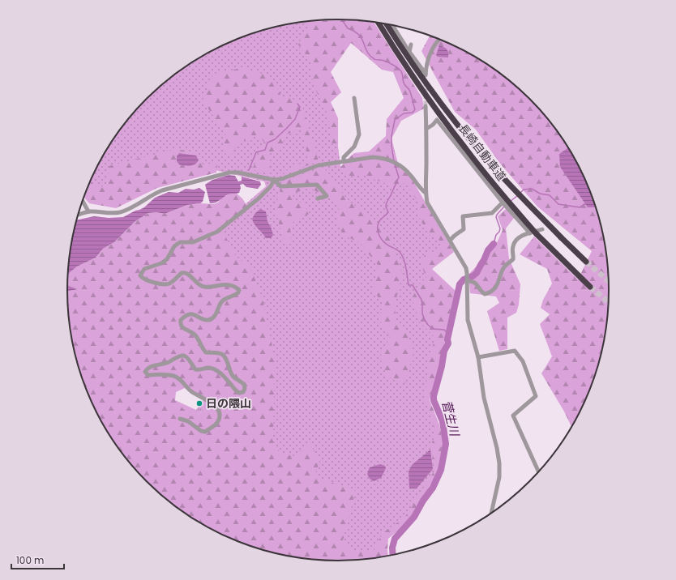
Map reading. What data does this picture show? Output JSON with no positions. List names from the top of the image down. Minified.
{"streets":{"highway":["長崎自動車道"]},"water":["菅生川"],"places":["日の隈山"],"scale_bar":"100 m"}
